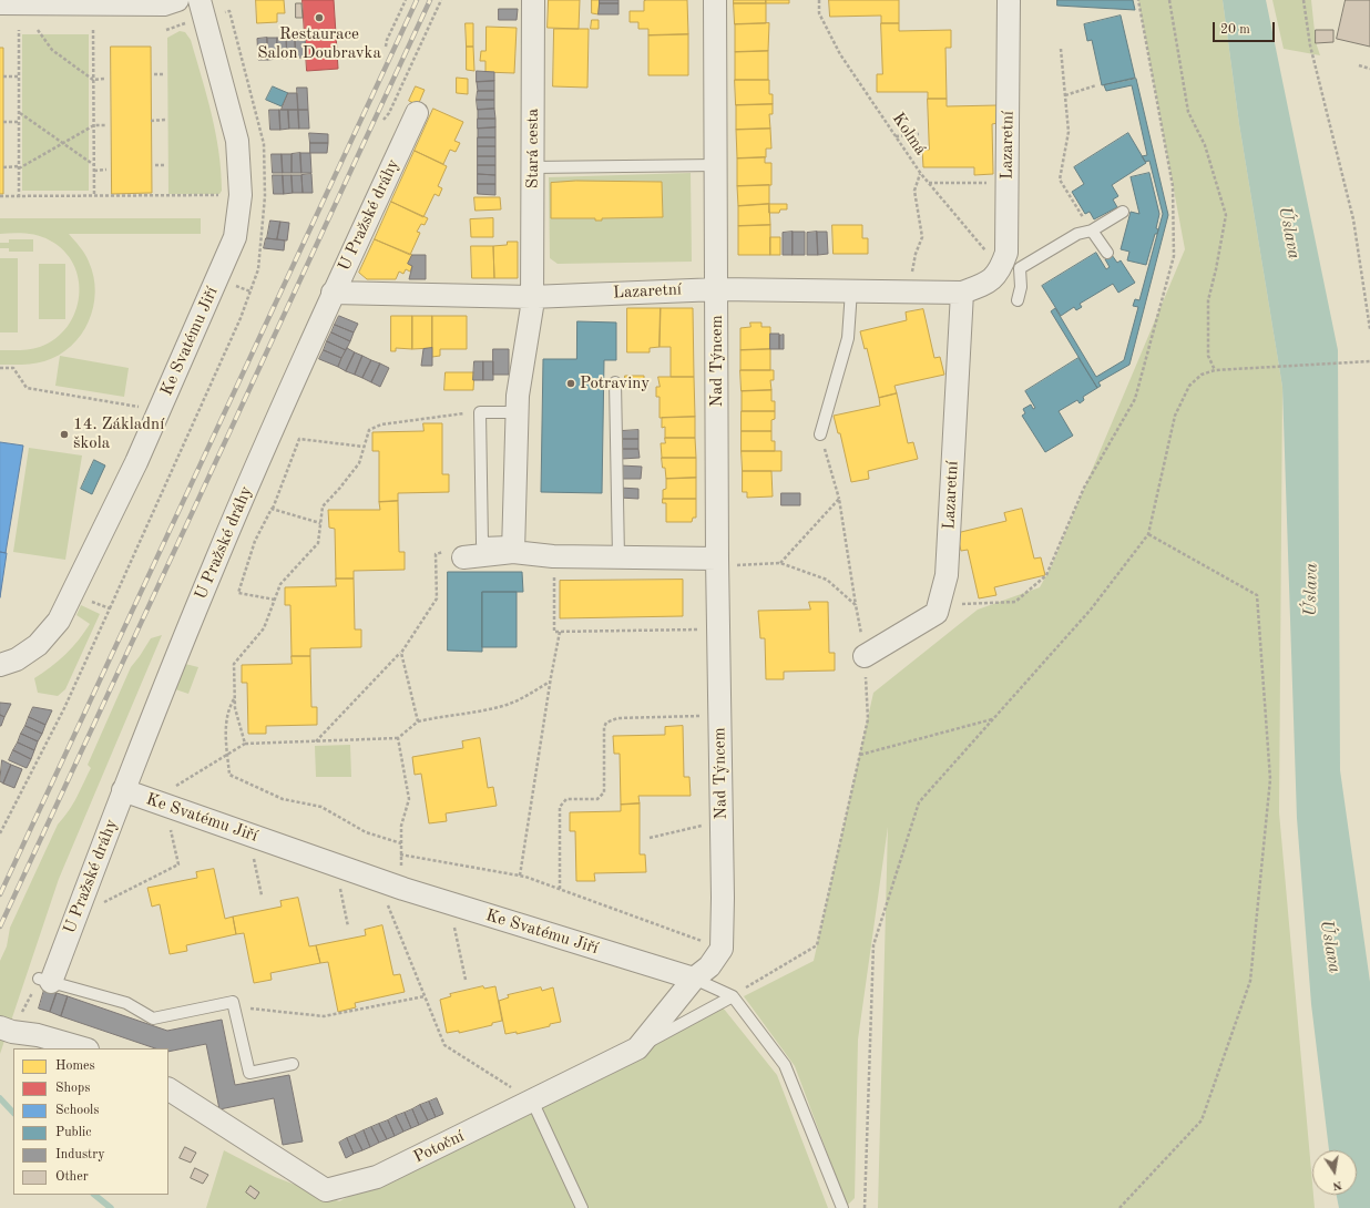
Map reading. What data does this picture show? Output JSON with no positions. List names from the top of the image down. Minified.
{"streets":{"street":["Lazaretní","Stará cesta","U Pražské dráhy","Ke Svatému Jiří","Nad Týncem","Potoční"],"path":["Kolmá"]},"crossings":[["Kolmá","Lazaretní"],["Lazaretní","Stará cesta"],["Lazaretní","U Pražské dráhy"],["Lazaretní","Nad Týncem"],["U Pražské dráhy","Ke Svatému Jiří"],["Ke Svatému Jiří","Potoční"]],"water":["Úslava"],"places":["Restaurace Salon Doubravka","Potraviny","14. Základní škola"],"legend":["Homes","Shops","Schools","Public","Industry","Other"],"scale_bar":"20 m","north":"bottom"}
